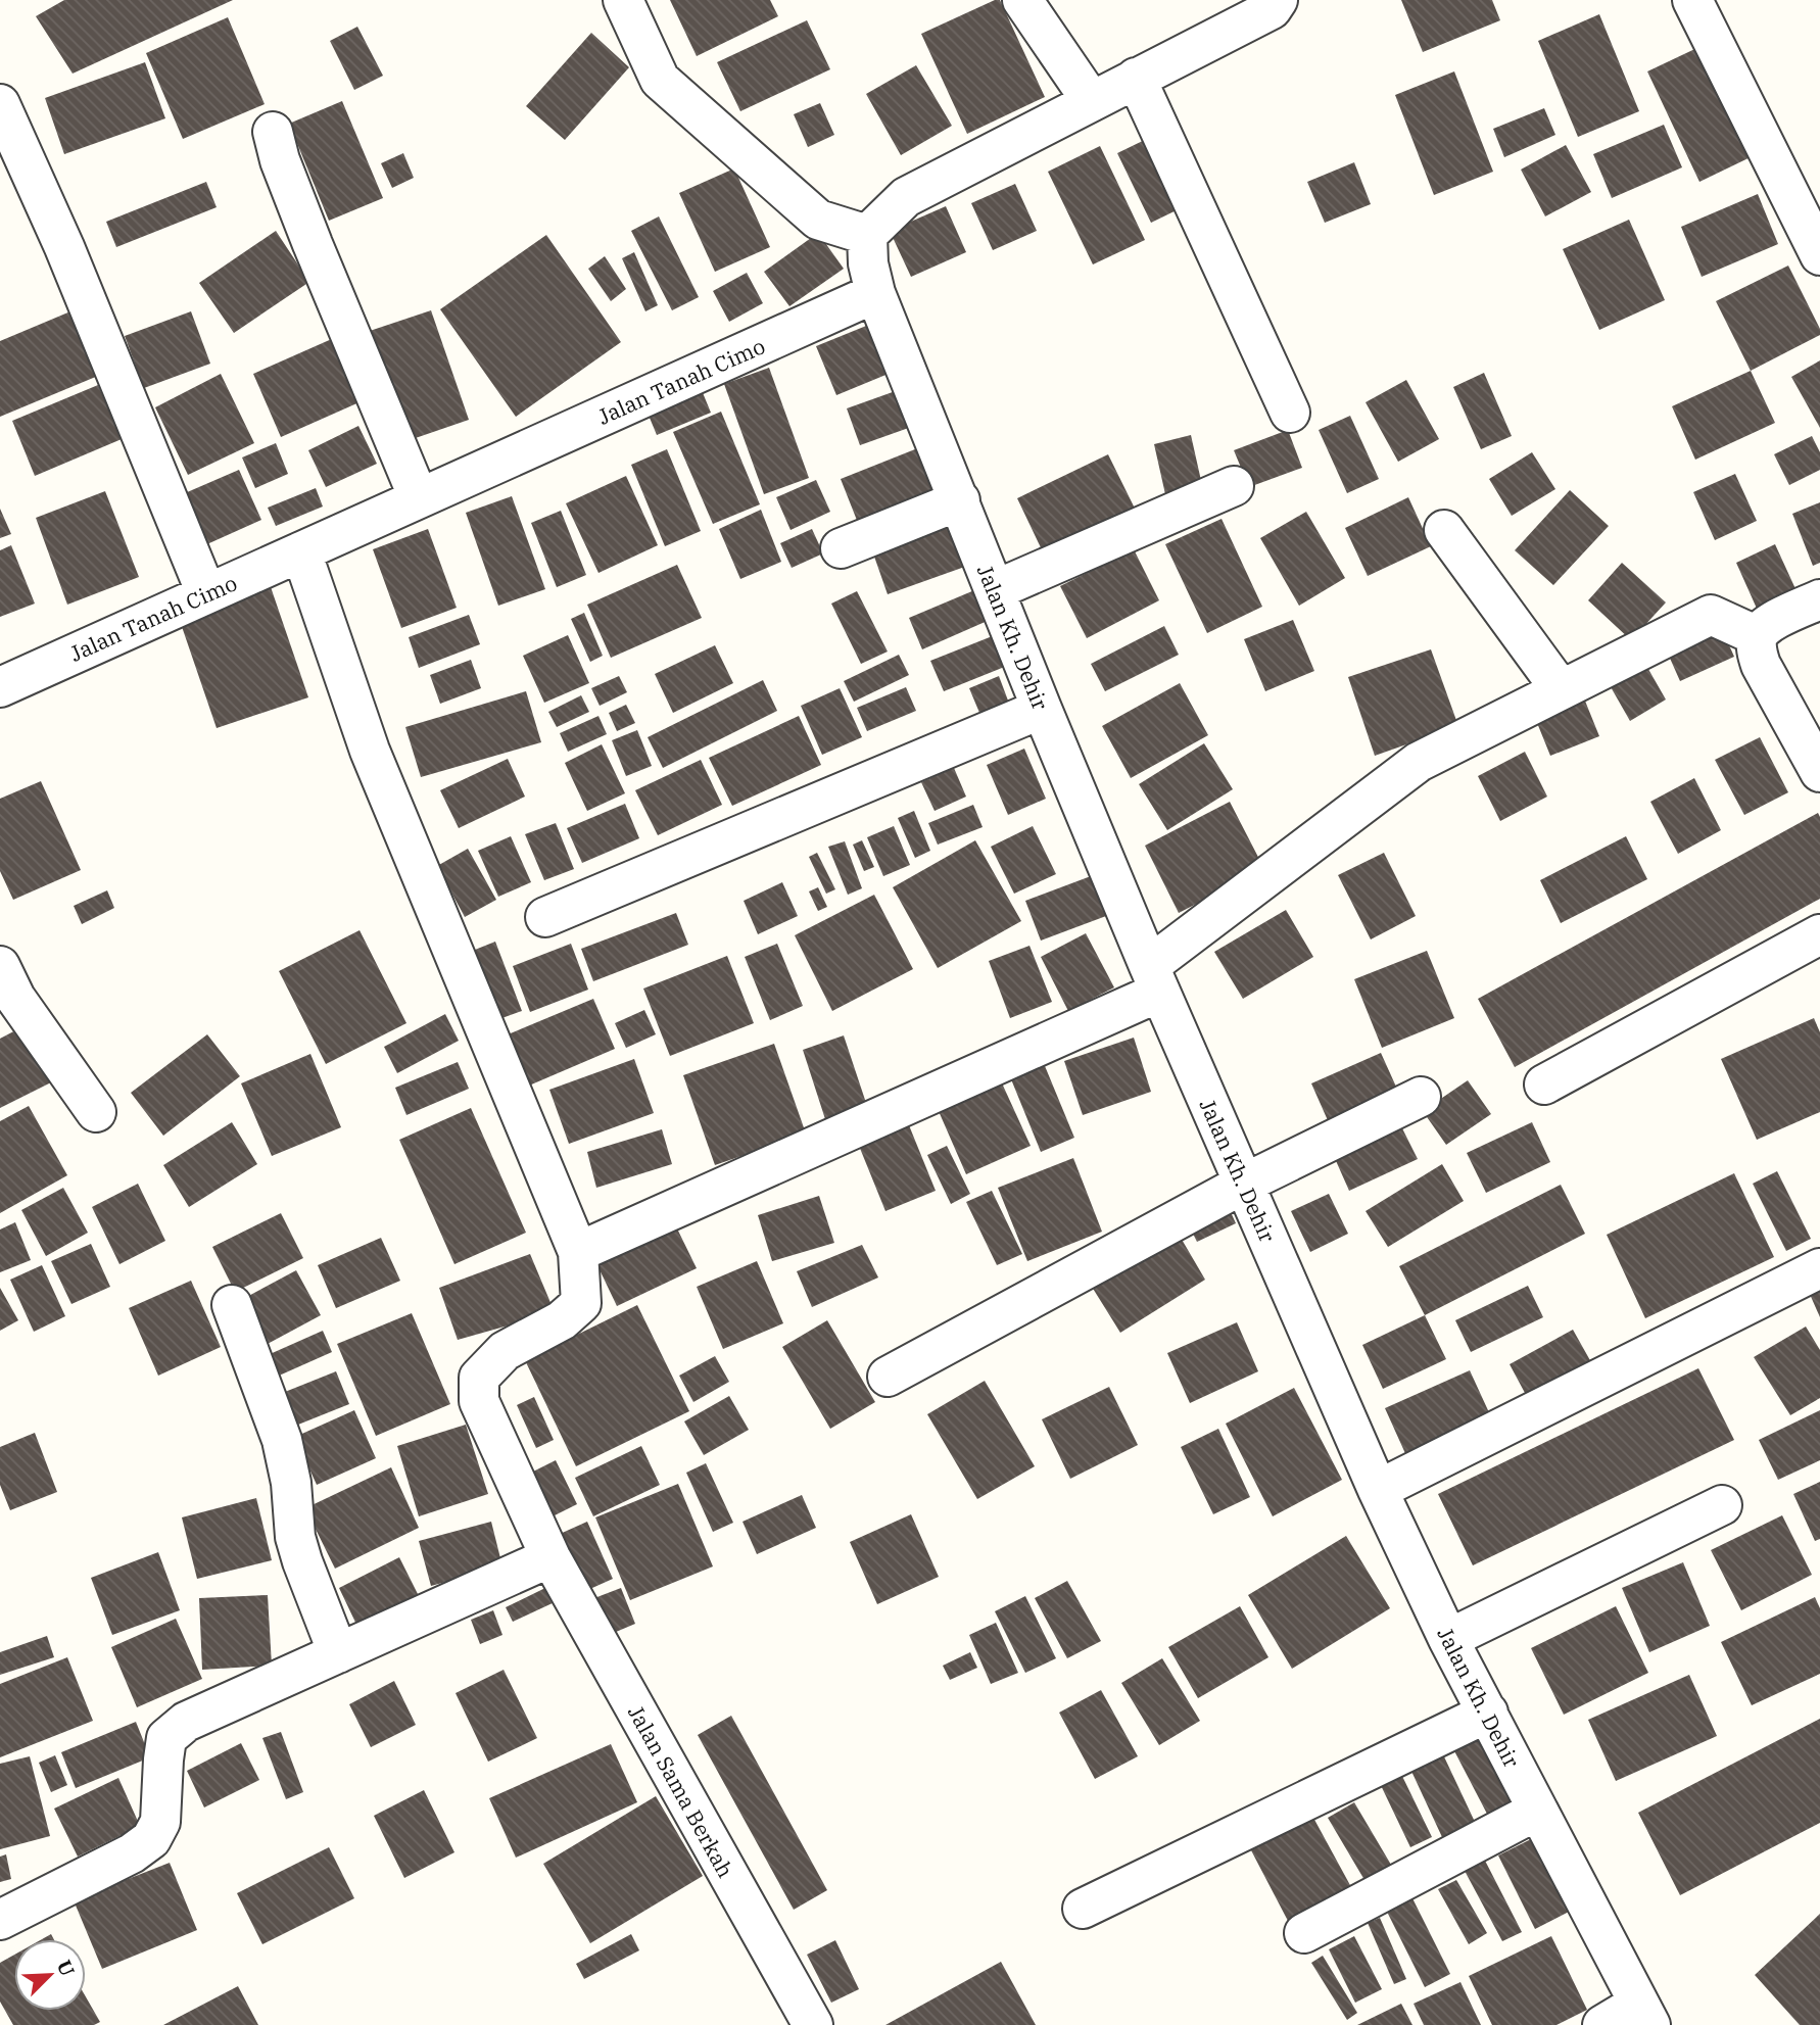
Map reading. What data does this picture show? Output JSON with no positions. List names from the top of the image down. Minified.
{"streets":{"street":["Jalan Tanah Cimo","Jalan Kh. Dehir","Jalan Sama Berkah"]},"crossings":[["Jalan Tanah Cimo","Jalan Kh. Dehir"]],"north":"top right"}
